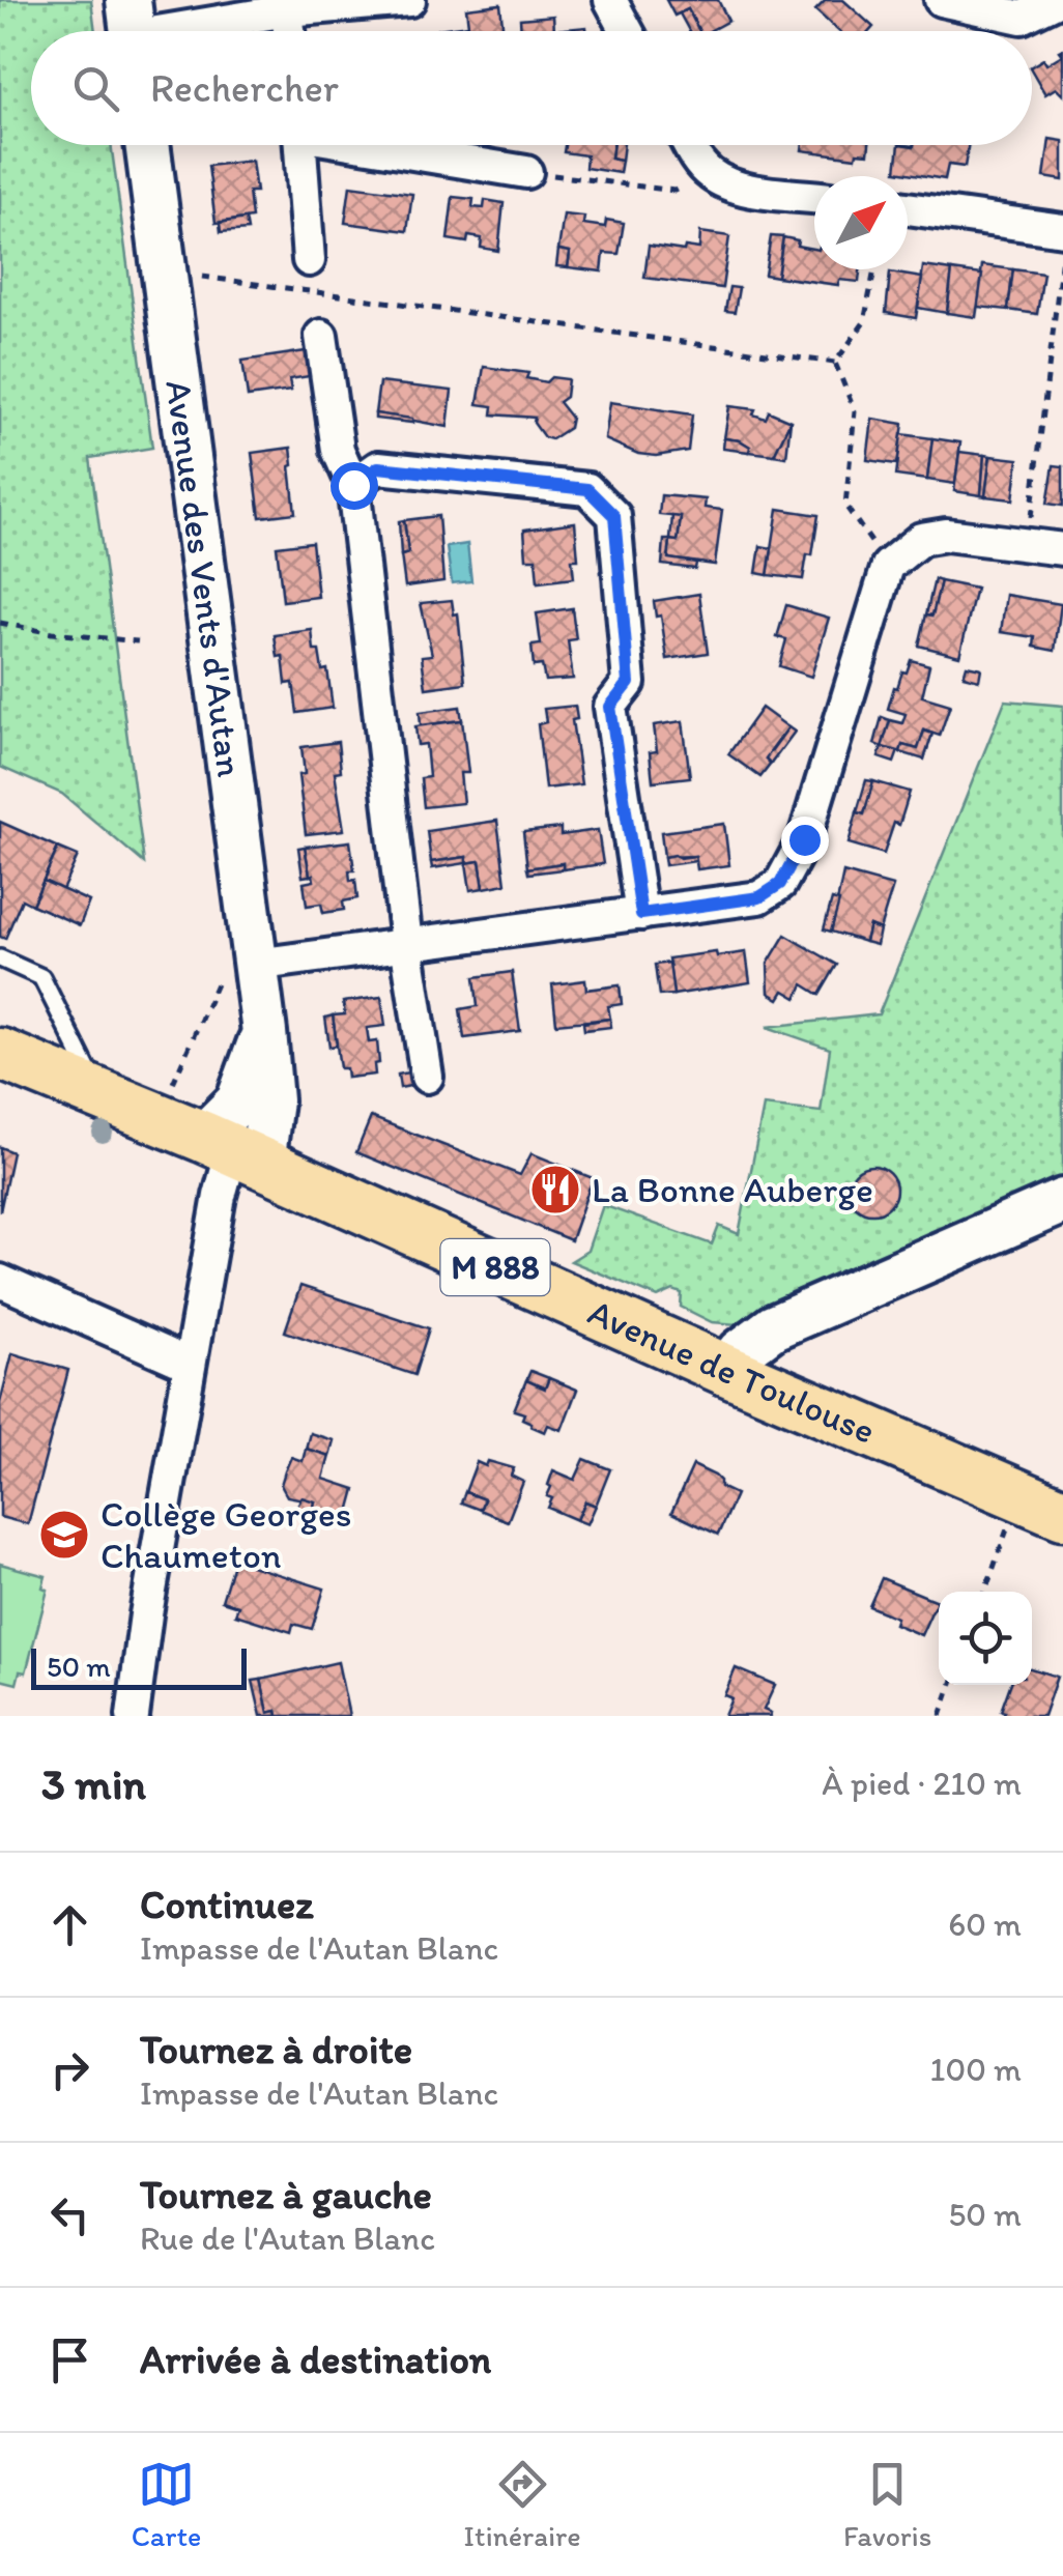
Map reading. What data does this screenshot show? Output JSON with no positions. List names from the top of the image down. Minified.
{"streets":{"main road":["M 888","Avenue de Toulouse"],"street":["Avenue des Vents d'Autan"]},"crossings":[["Avenue des Vents d'Autan","Avenue de Toulouse"]],"places":{"restaurant":["La Bonne Auberge"],"school or university":["Collège Georges Chaumeton"]},"scale_bar":"50 m","north":"top right","page":{"search":"Rechercher","scale":"50 m","heading":["3 min","À pied · 210 m"],"list":[["Continuez","Impasse de l'Autan Blanc","60 m"],["Tournez à droite","Impasse de l'Autan Blanc","100 m"],["Tournez à gauche","Rue de l'Autan Blanc","50 m"],"Arrivée à destination"],"nav":["Carte","Itinéraire","Favoris"]}}
